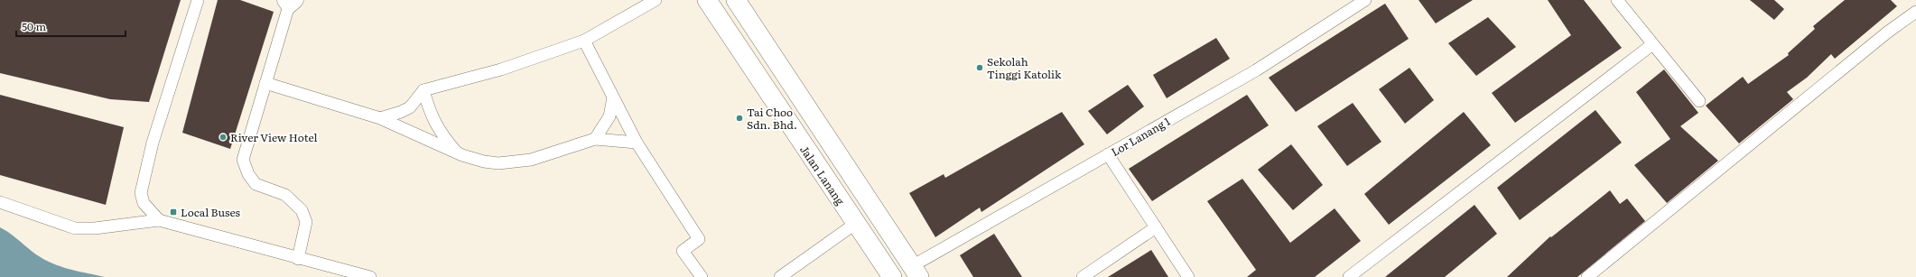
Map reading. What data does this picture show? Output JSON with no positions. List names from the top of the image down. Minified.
{"streets":{"main road":["Jalan Lanang"],"street":["Lor Lanang 1"]},"places":{"other":["Sekolah Tinggi Katolik","Tai Choo Sdn. Bhd.","River View Hotel"],"transit":["Local Buses"]},"scale_bar":"50 m"}
